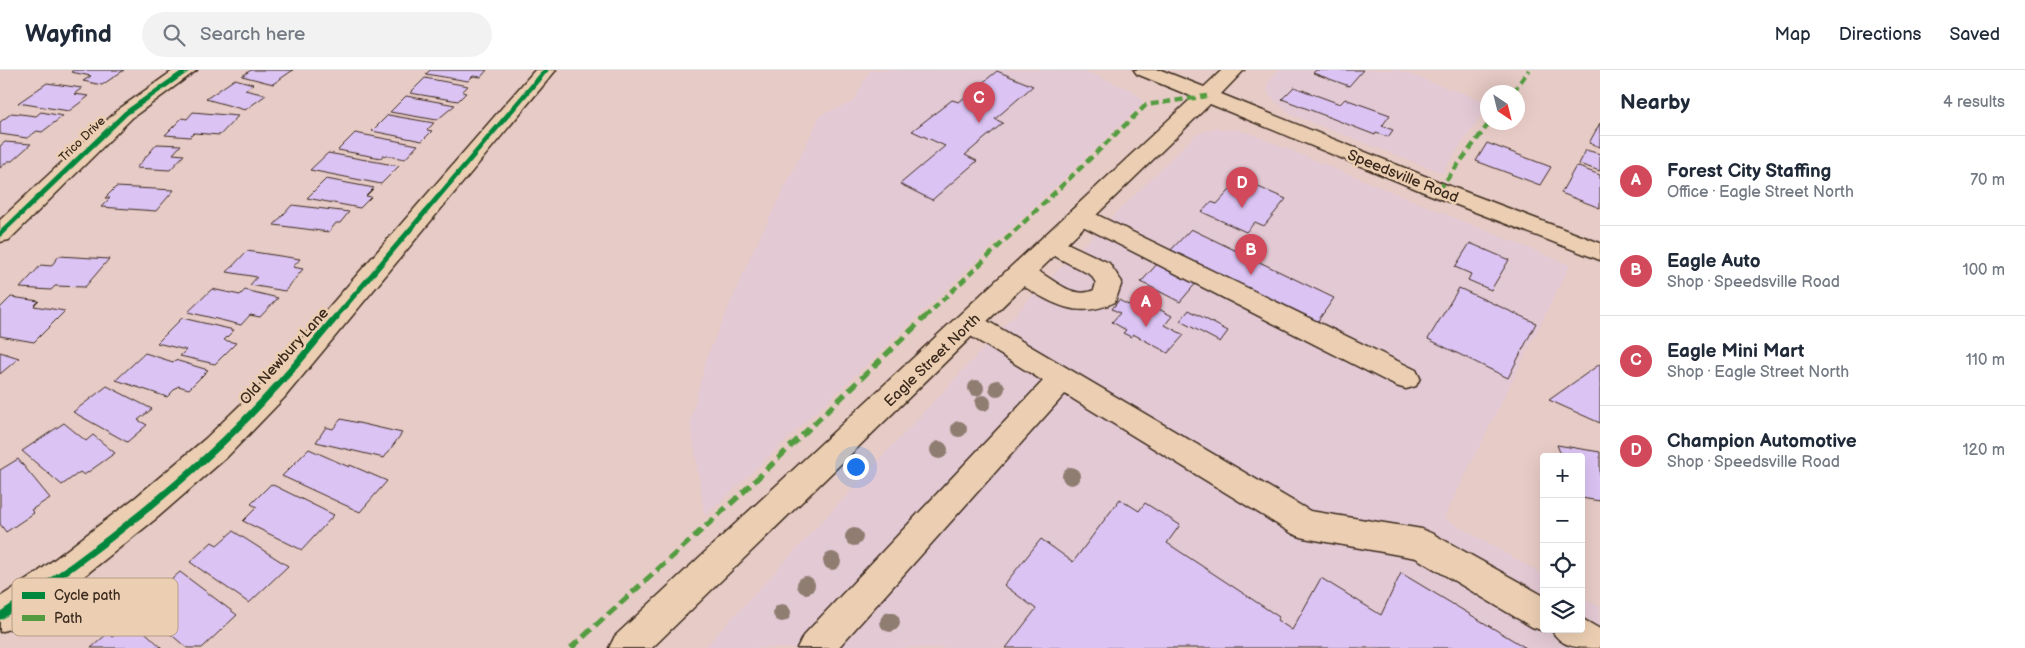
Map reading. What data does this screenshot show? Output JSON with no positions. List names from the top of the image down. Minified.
{"streets":{"main road":["Trico Drive","Speedsville Road","Old Newbury Lane","Eagle Street North"]},"crossings":[["Speedsville Road","Eagle Street North"]],"legend":["Cycle path","Path"],"north":"bottom right","page":{"header":"Wayfind","search":"Search here","nav":["Map","Directions","Saved"],"heading":["Nearby","4 results"],"pins":["C","D","B","A"],"list":[{"mark":"A","name":"Forest City Staffing","note":"Office · Eagle Street North","value":"70 m"},{"mark":"B","name":"Eagle Auto","note":"Shop · Speedsville Road","value":"100 m"},{"mark":"C","name":"Eagle Mini Mart","note":"Shop · Eagle Street North","value":"110 m"},{"mark":"D","name":"Champion Automotive","note":"Shop · Speedsville Road","value":"120 m"}],"map_buttons":["+","−"]}}
